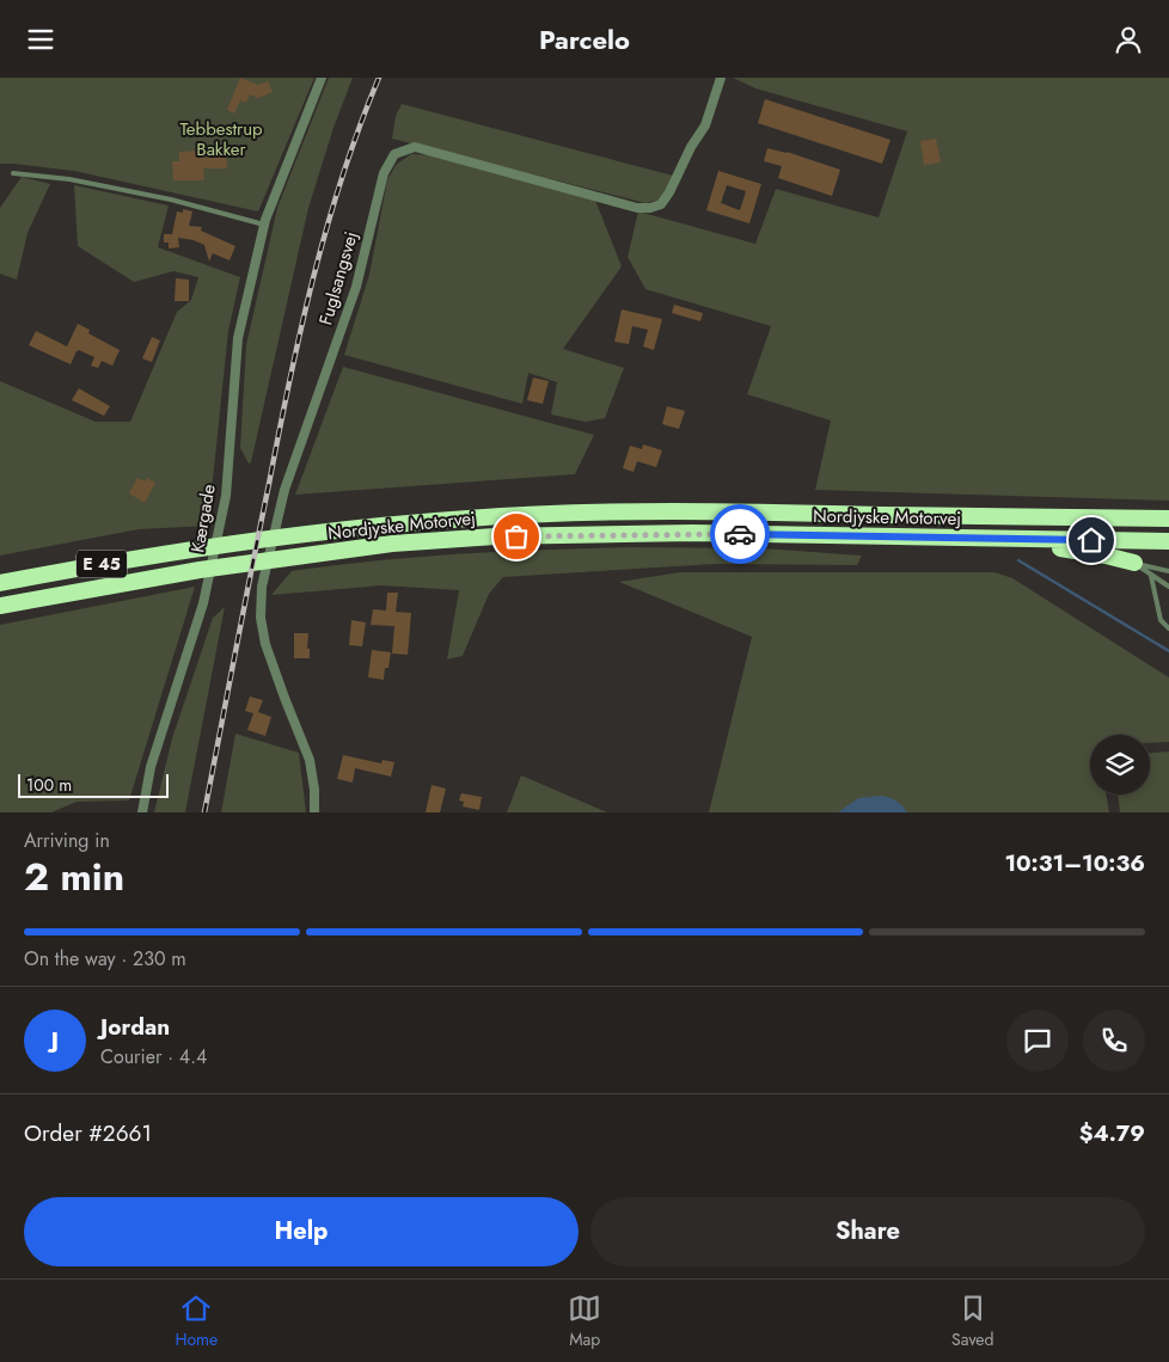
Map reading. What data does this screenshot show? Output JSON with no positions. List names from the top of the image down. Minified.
{"streets":{"highway":["Nordjyske Motorvej","E 45"],"street":["Fuglsangsvej","Kærgade"]},"parks":["Tebbestrup Bakker"],"scale_bar":"100 m","page":{"header":"Parcelo","scale":"100 m","heading":["2 min","Arriving in","10:31–10:36"],"panel":["Jordan","Courier · 4.4","Order #2661","$4.79"],"bar":"On the way · 230 m","round":"J","buttons":["Help","Share"],"tabs":["Home","Map","Saved"]}}
